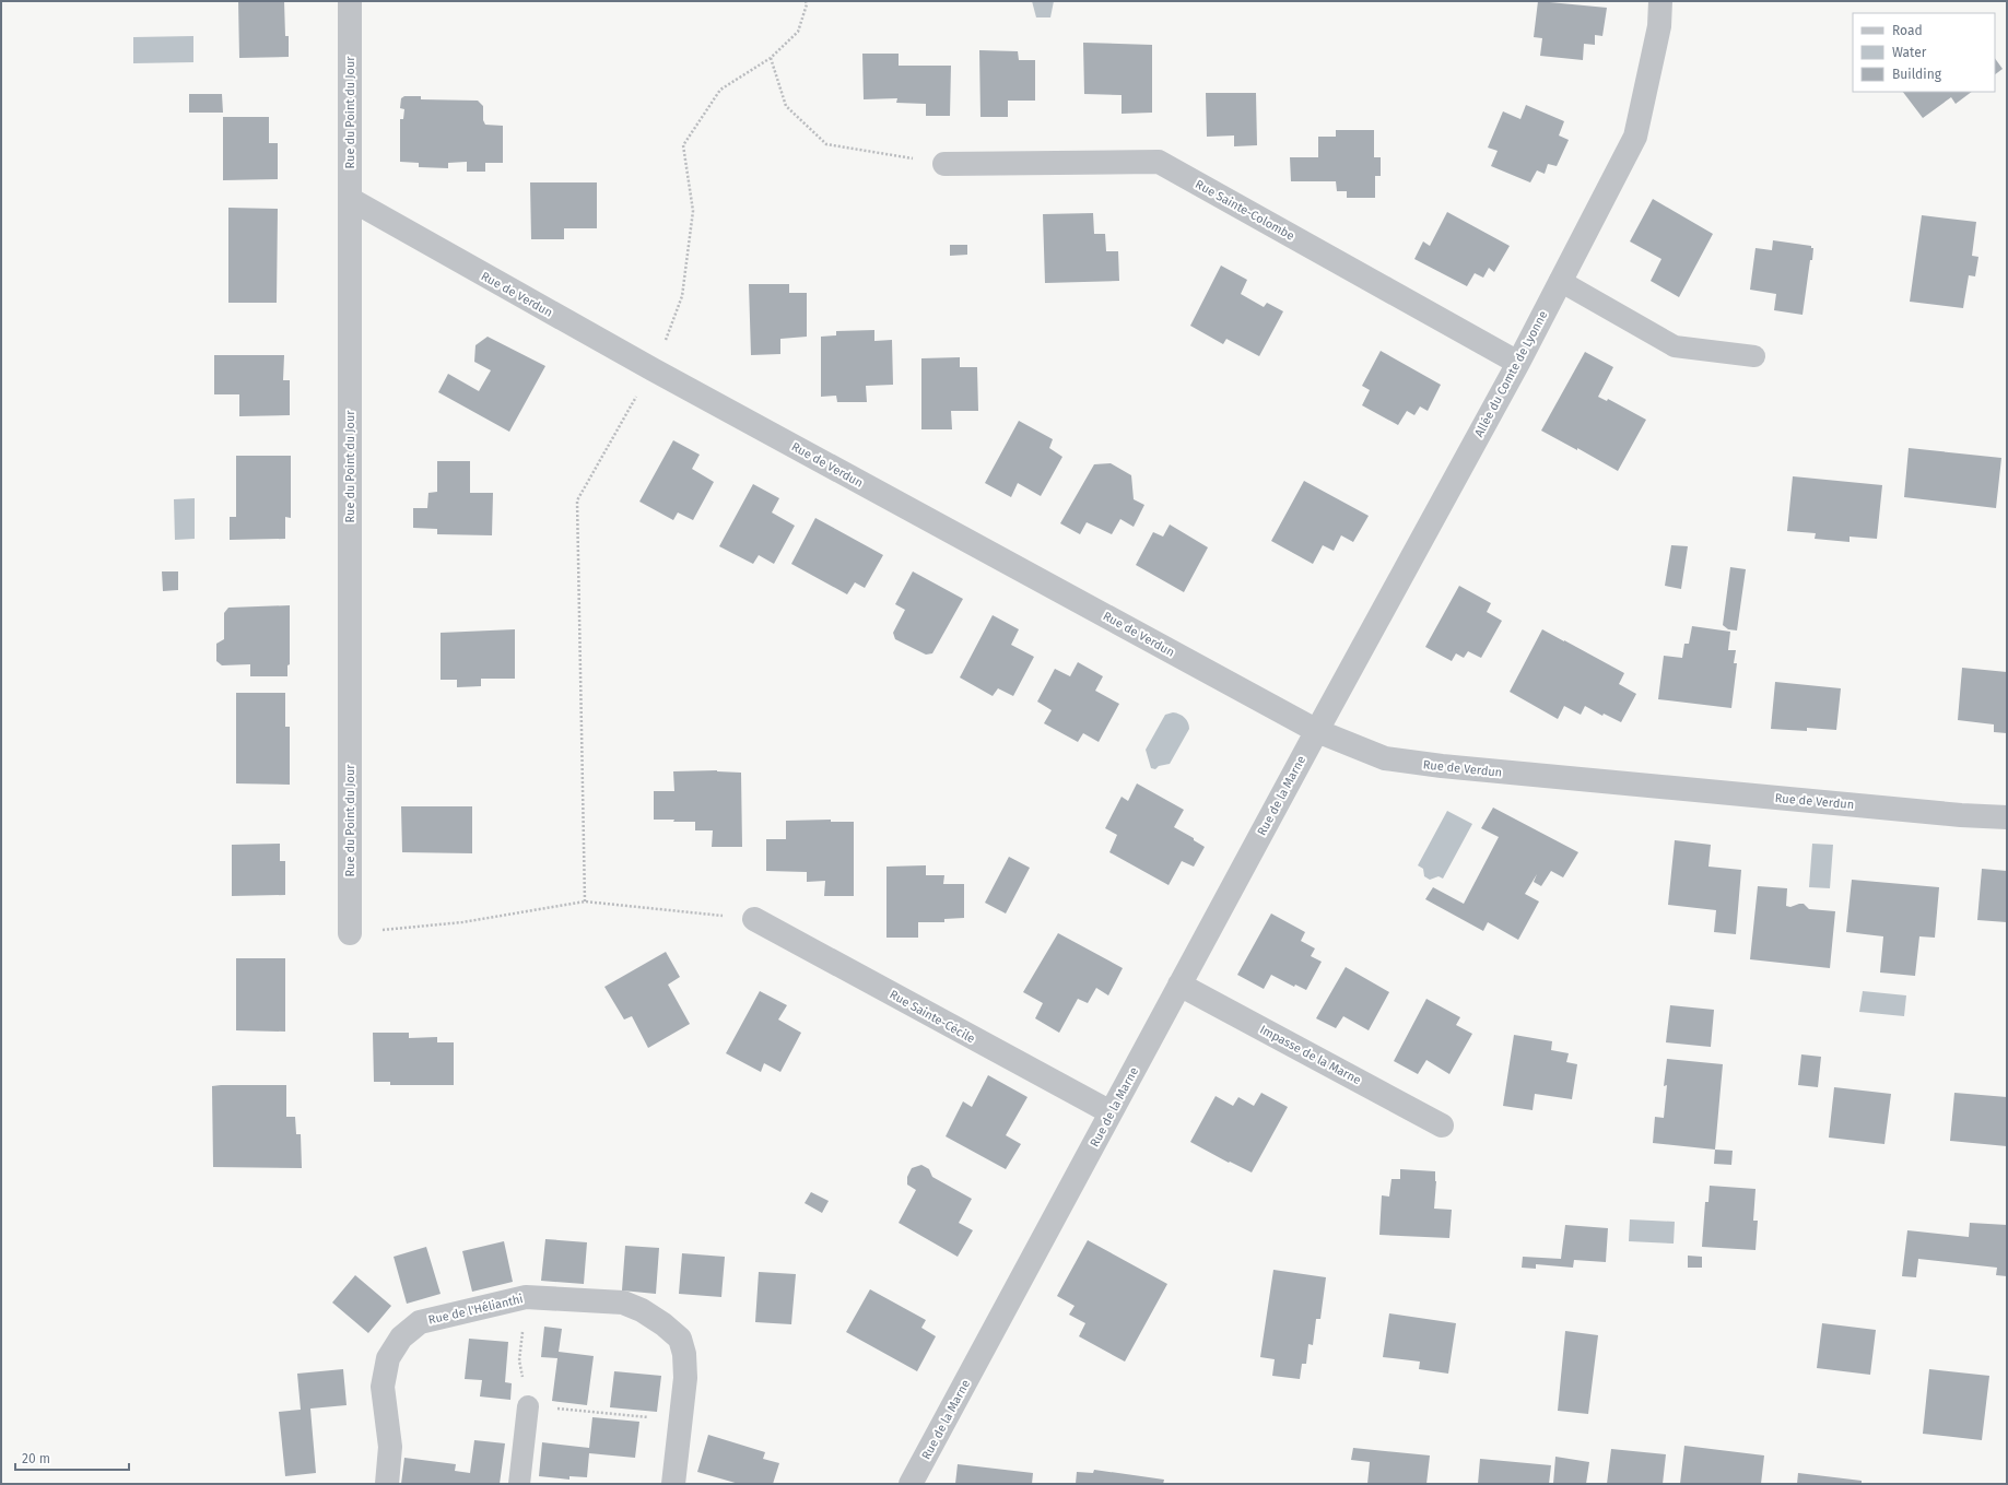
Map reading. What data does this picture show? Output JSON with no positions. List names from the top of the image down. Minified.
{"streets":{"street":["Rue du Point du Jour","Rue Sainte-Colombe","Rue de Verdun","Allée du Comte de Lyonne","Rue de la Marne","Rue Sainte-Cécile","Impasse de la Marne","Rue de l'Hélianthi"]},"crossings":[["Rue du Point du Jour","Rue de Verdun"],["Rue Sainte-Colombe","Allée du Comte de Lyonne"],["Rue de Verdun","Allée du Comte de Lyonne"],["Rue de Verdun","Rue de la Marne"],["Allée du Comte de Lyonne","Rue de la Marne"],["Rue de la Marne","Rue Sainte-Cécile"],["Rue de la Marne","Impasse de la Marne"]],"legend":["Road","Water","Building"],"scale_bar":"20 m"}
